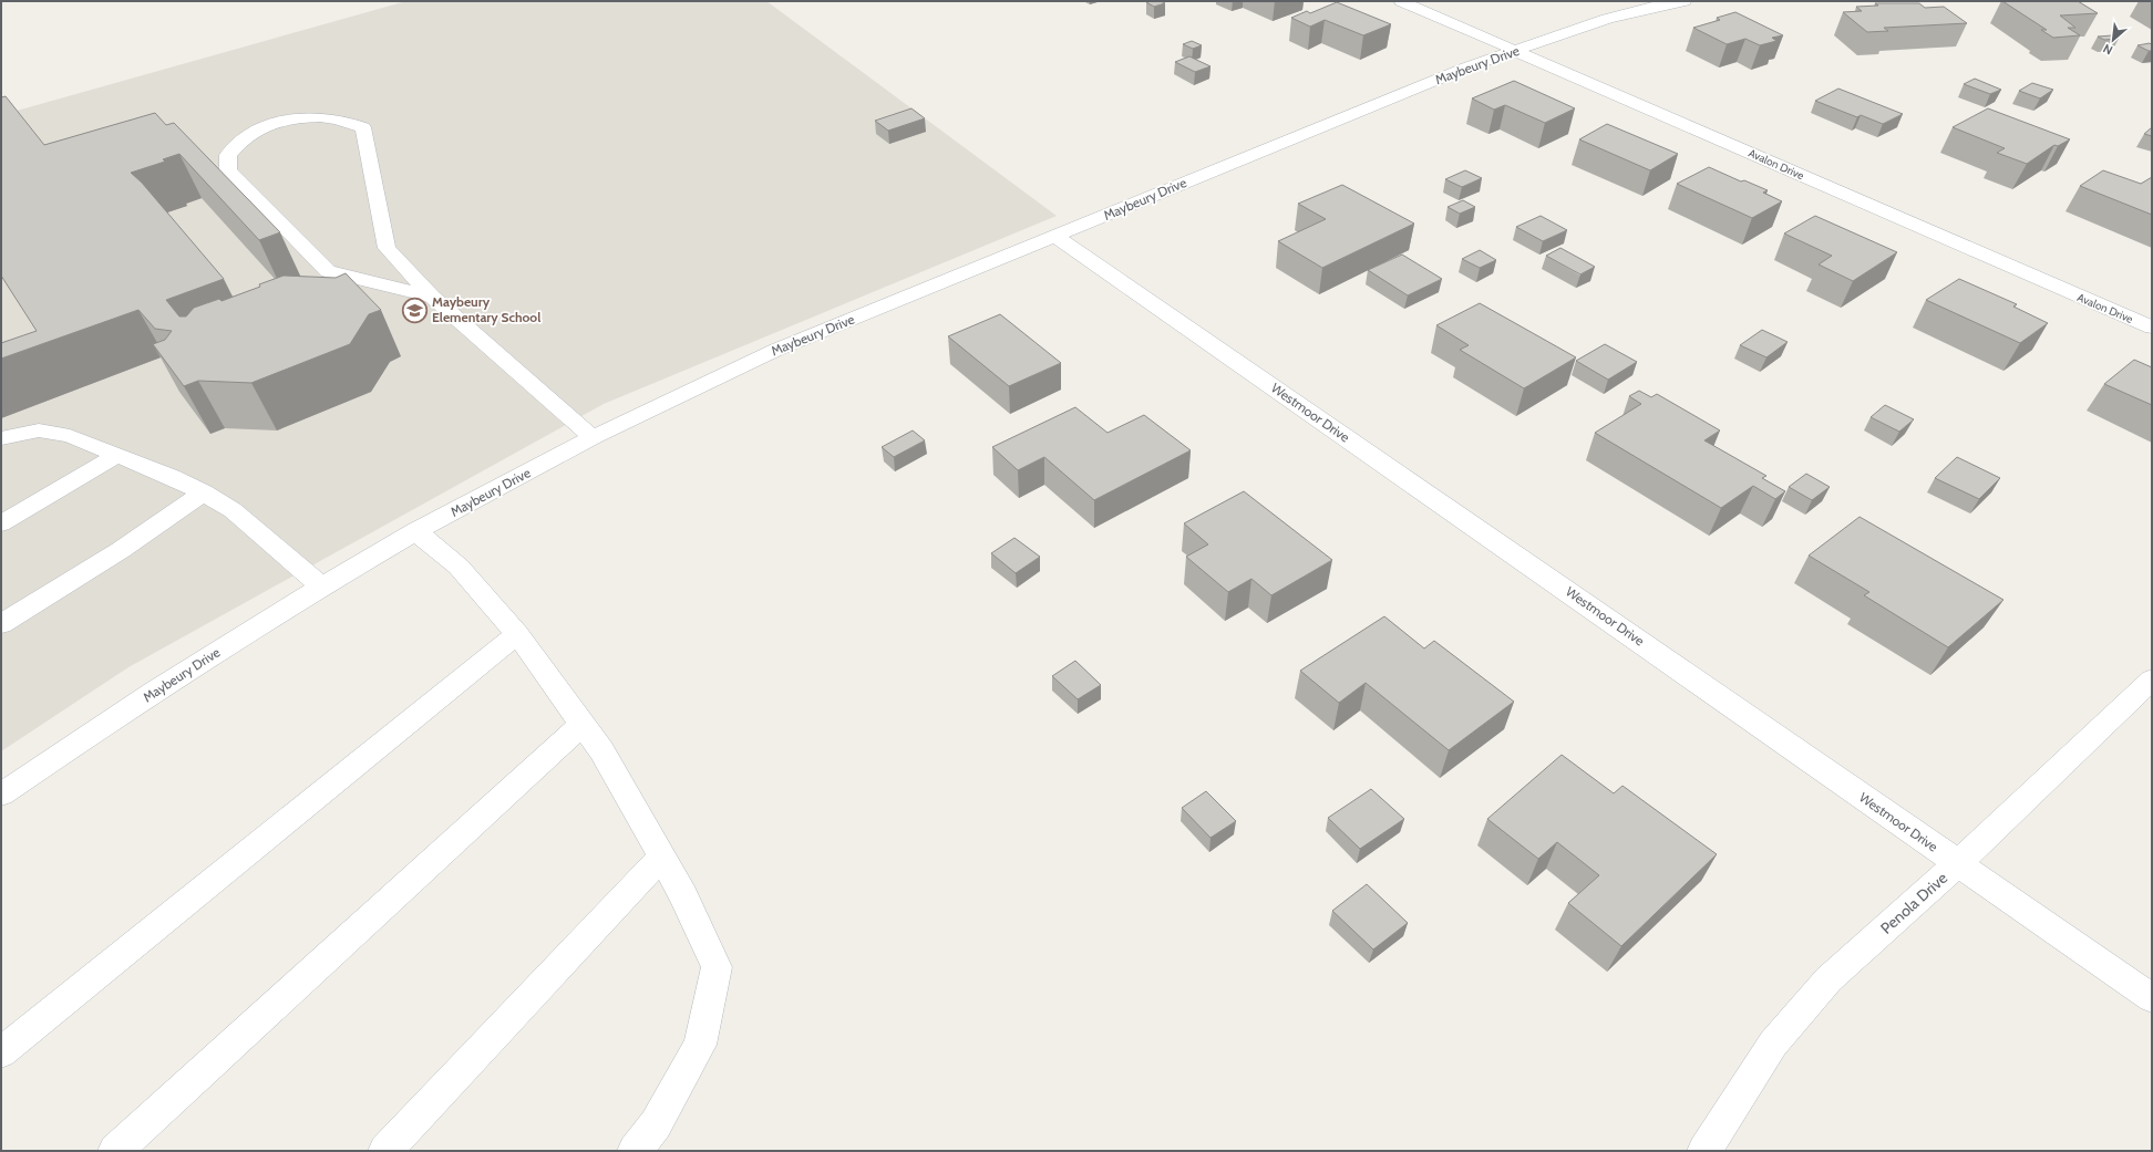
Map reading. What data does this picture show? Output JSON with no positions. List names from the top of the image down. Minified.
{"streets":{"street":["Maybeury Drive","Avalon Drive","Westmoor Drive","Penola Drive"]},"crossings":[["Maybeury Drive","Avalon Drive"],["Maybeury Drive","Westmoor Drive"],["Westmoor Drive","Penola Drive"]],"places":{"school or university":["Maybeury Elementary School"]},"north":"bottom left"}
